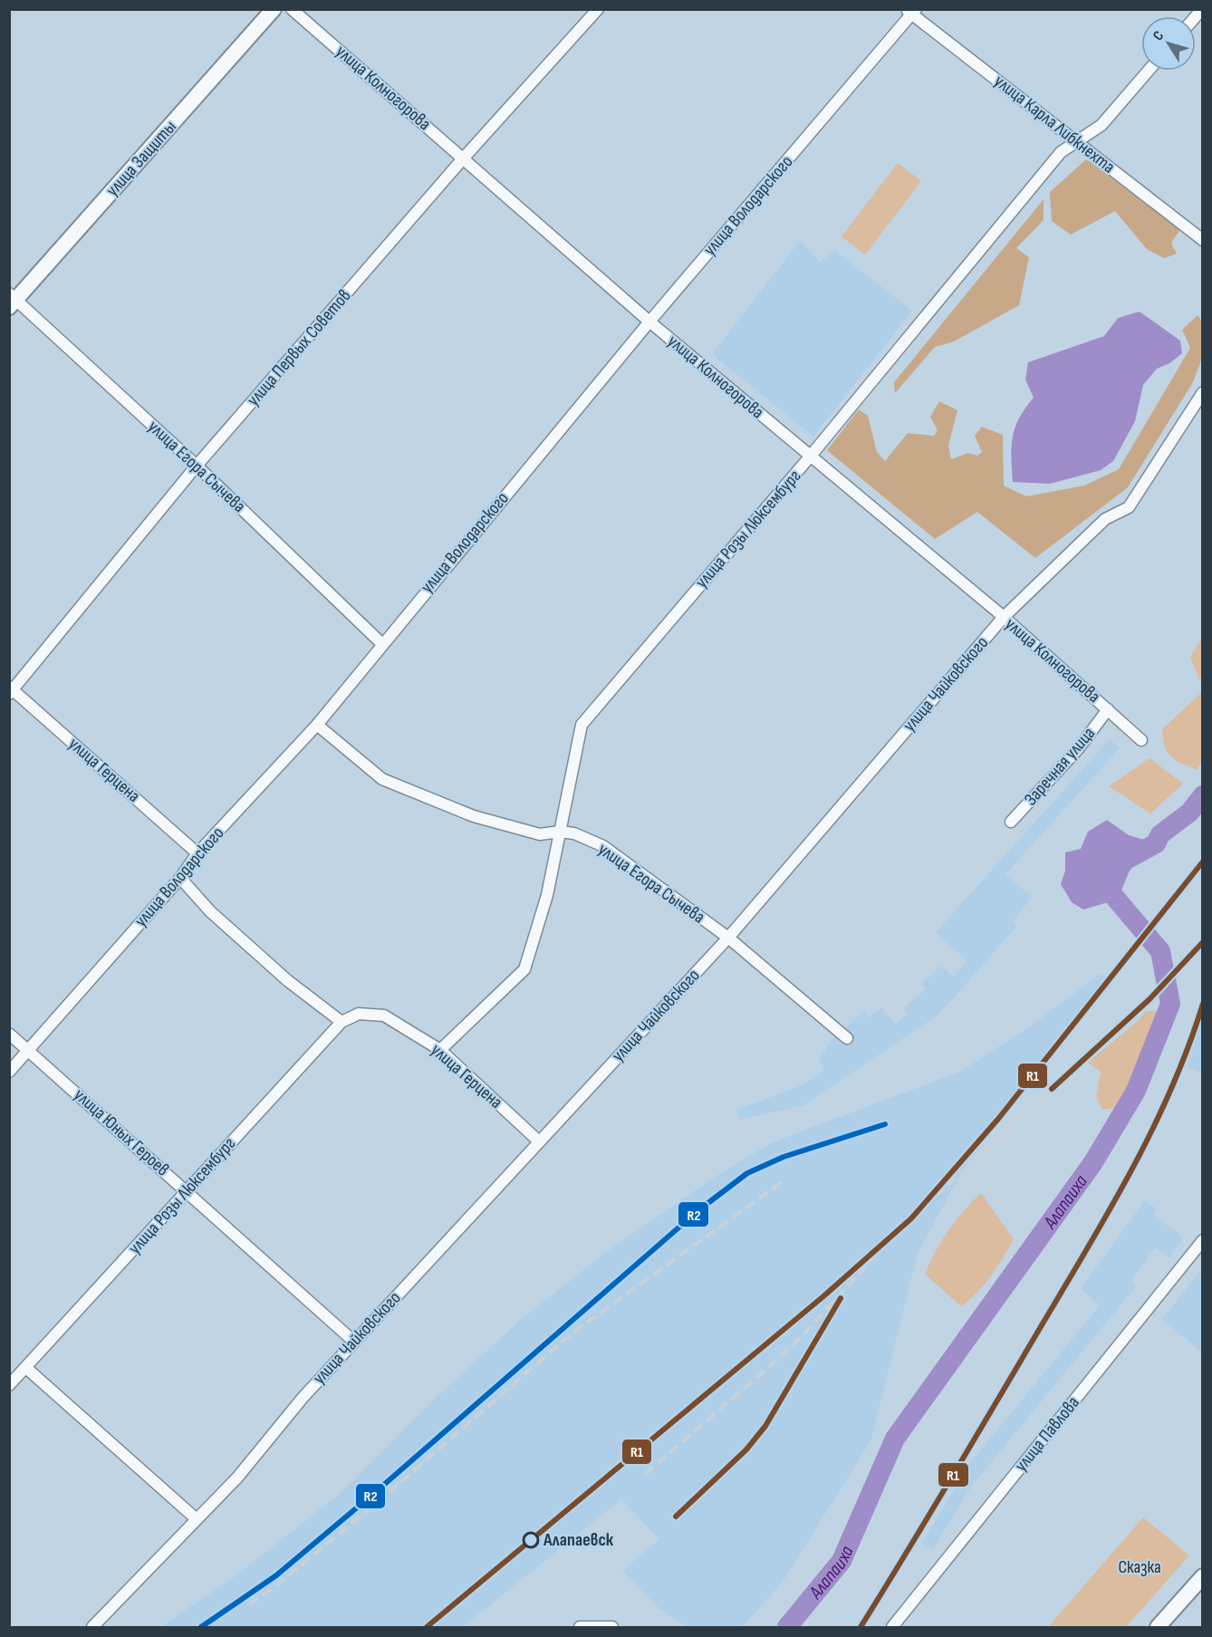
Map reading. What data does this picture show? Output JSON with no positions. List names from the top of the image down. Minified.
{"streets":{"street":["улица Колногорова","улица Карла Либкнехта","улица Защиты","улица Володарского","улица Первых Советов","улица Егора Сычева","улица Розы Люксембург","улица Чайковского","Заречная улица","улица Герцена","улица Юных Героев","улица Павлова"]},"crossings":[["улица Колногорова","улица Володарского"],["улица Колногорова","улица Первых Советов"],["улица Колногорова","улица Розы Люксембург"],["улица Колногорова","улица Чайковского"],["улица Колногорова","Заречная улица"],["улица Карла Либкнехта","улица Володарского"],["улица Карла Либкнехта","улица Розы Люксембург"],["улица Защиты","улица Егора Сычева"],["улица Володарского","улица Егора Сычева"],["улица Володарского","улица Герцена"],["улица Володарского","улица Юных Героев"],["улица Первых Советов","улица Егора Сычева"],["улица Первых Советов","улица Герцена"],["улица Егора Сычева","улица Розы Люксембург"],["улица Егора Сычева","улица Чайковского"],["улица Розы Люксембург","улица Герцена"],["улица Розы Люксембург","улица Юных Героев"],["улица Чайковского","улица Герцена"],["улица Чайковского","улица Юных Героев"]],"water":["Алапаиха"],"parks":["Сказка"],"places":["Алапаевск"],"lines":["transit line R1","transit line R2"],"north":"top left"}
